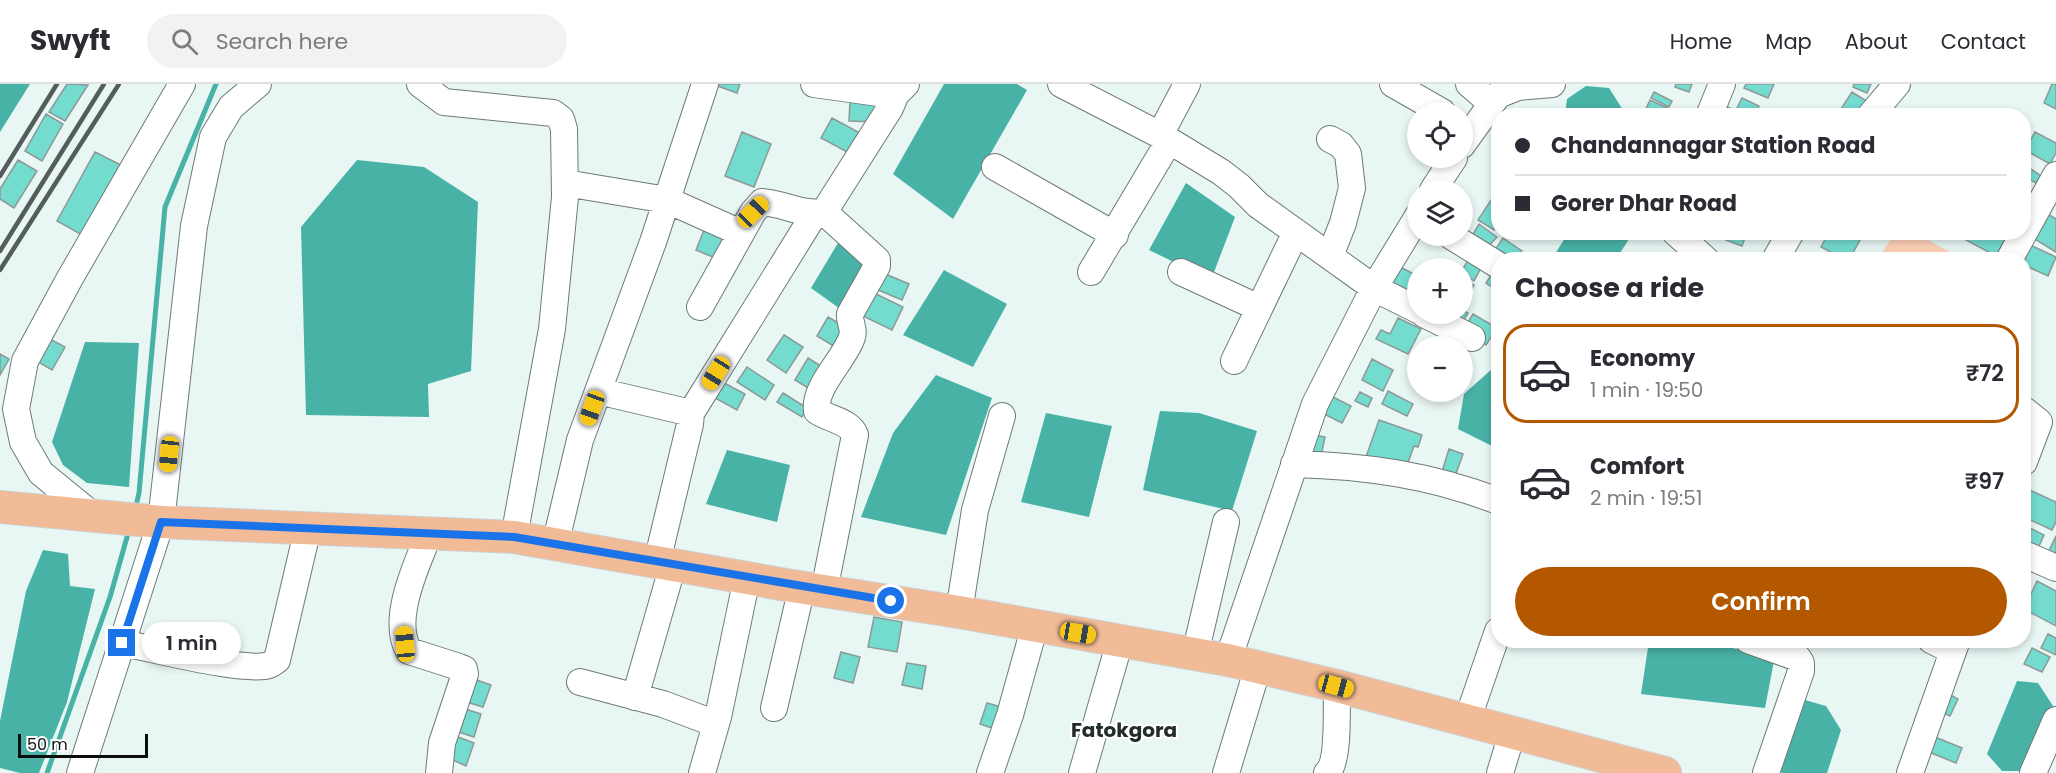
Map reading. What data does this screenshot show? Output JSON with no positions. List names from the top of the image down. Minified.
{"districts":["Fatokgora"],"scale_bar":"50 m","page":{"header":"Swyft","search":"Search here","nav":["Home","Map","About","Contact"],"map_buttons":["+","−"],"banner":["Chandannagar Station Road","Gorer Dhar Road"],"heading":"Choose a ride","list":[{"name":"Economy","note":"1 min · 19:50","value":"₹72"},{"name":"Comfort","note":"2 min · 19:51","value":"₹97"}],"buttons":"Confirm","bubble":"1 min","scale":"50 m"}}
